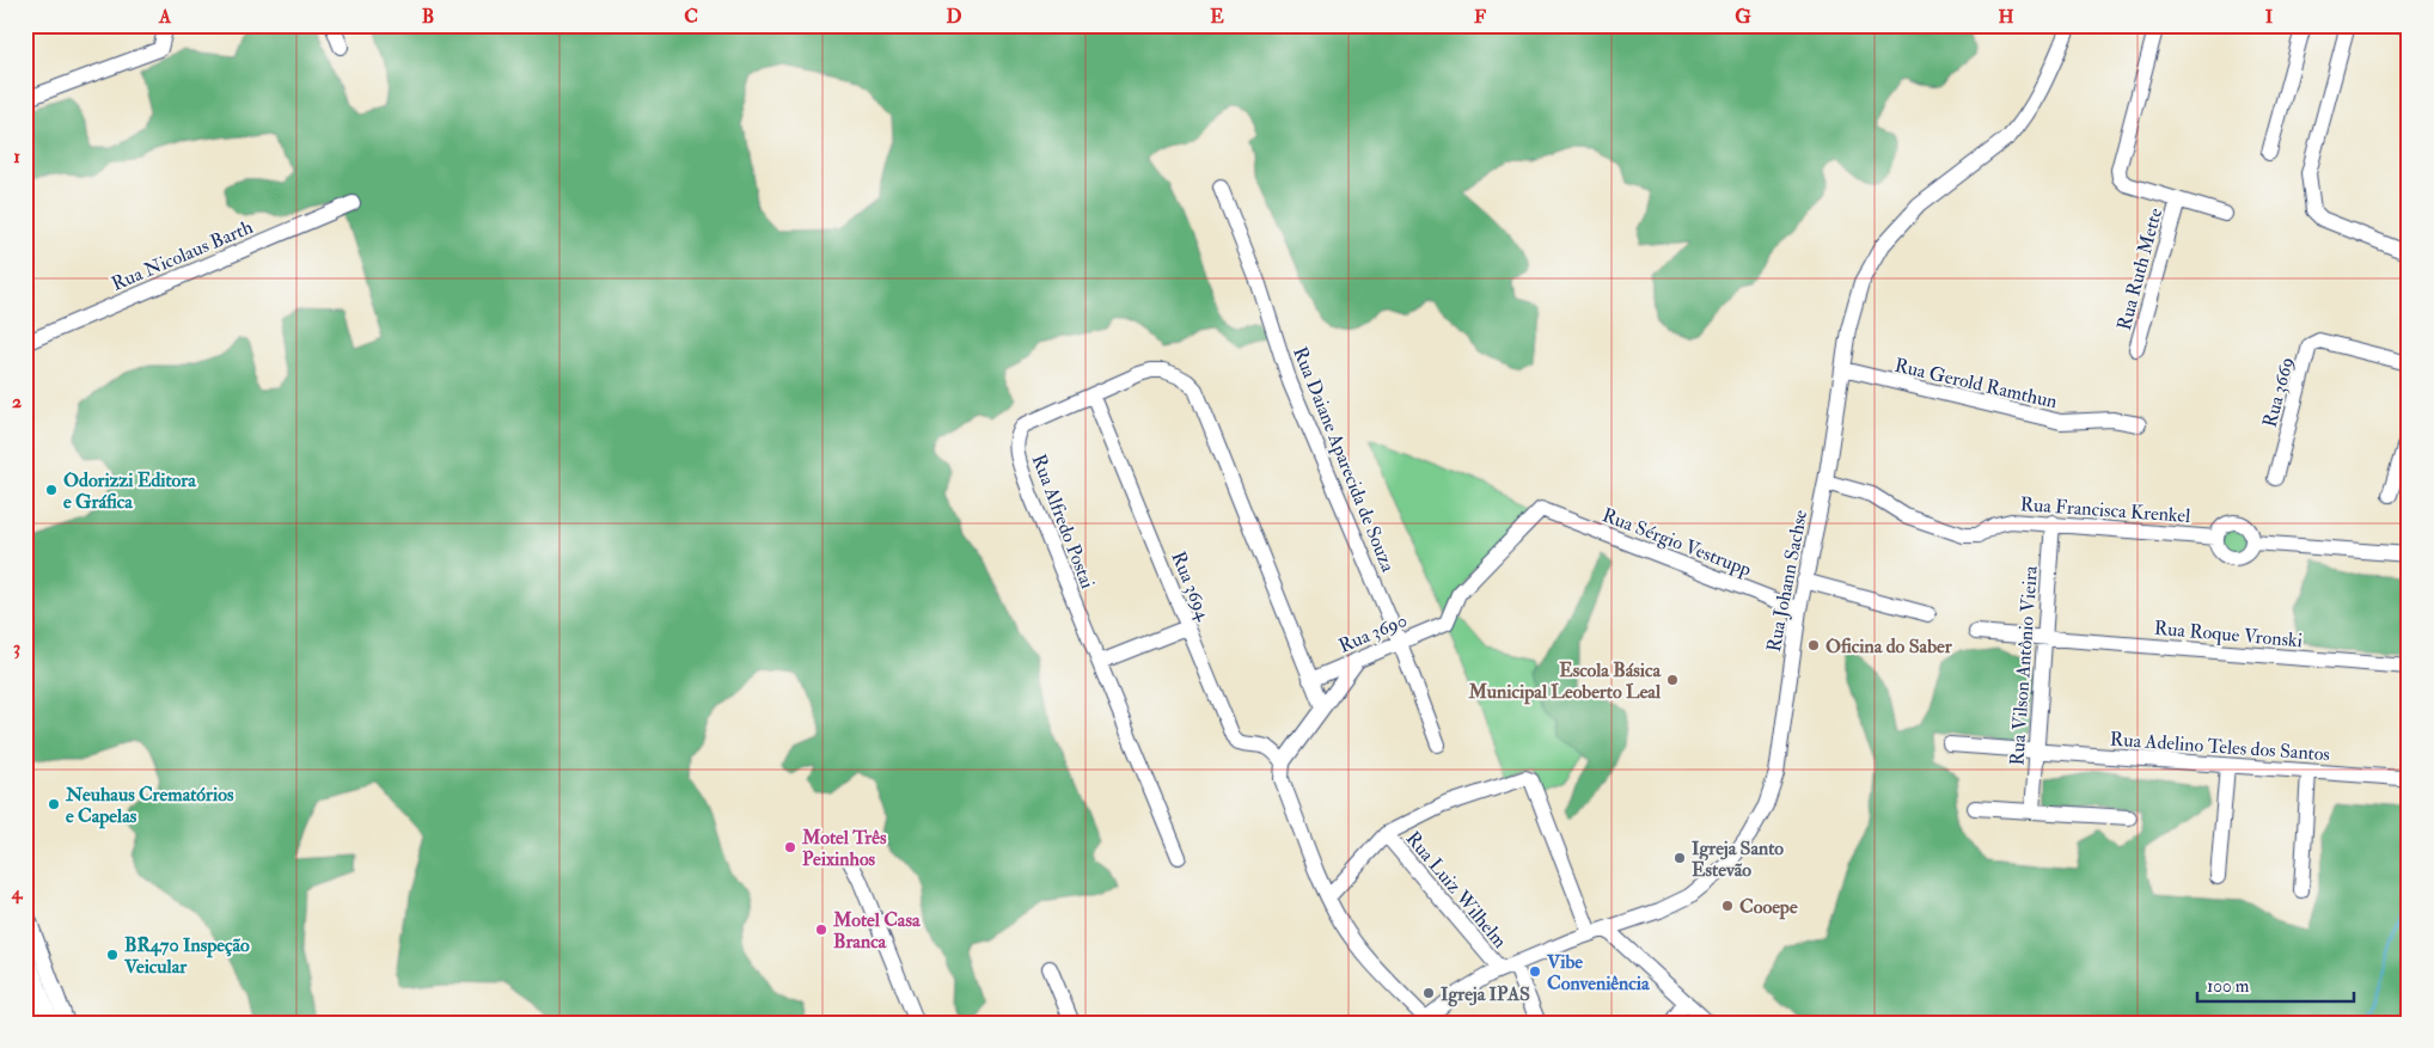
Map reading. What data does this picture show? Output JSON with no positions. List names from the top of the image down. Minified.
{"streets":{"street":["Rua Nicolaus Barth","Rua Ruth Mette","Rua Gerold Ramthun","Rua 3669","Rua Daiane Aparecida de Souza","Rua Francisca Krenkel","Rua Alfredo Postai","Rua Sérgio Vestrupp","Rua Johann Sachse","Rua 3694","Rua 3690","Rua Roque Vronski","Rua Vilson Antônio Vieira","Rua Adelino Teles dos Santos","Rua Luiz Wilhelm"]},"crossings":[["Rua Gerold Ramthun","Rua Johann Sachse"],["Rua Daiane Aparecida de Souza","Rua 3690"],["Rua Francisca Krenkel","Rua Johann Sachse"],["Rua Francisca Krenkel","Rua Vilson Antônio Vieira"],["Rua Alfredo Postai","Rua 3694"],["Rua Alfredo Postai","Rua 3690"],["Rua Sérgio Vestrupp","Rua Johann Sachse"],["Rua Sérgio Vestrupp","Rua 3690"],["Rua Johann Sachse","Rua Luiz Wilhelm"],["Rua Roque Vronski","Rua Vilson Antônio Vieira"],["Rua Vilson Antônio Vieira","Rua Adelino Teles dos Santos"]],"places":["Odorizzi Editora e Gráfica","Oficina do Saber","Escola Básica Municipal Leoberto Leal","Neuhaus Crematórios e Capelas","Motel Três Peixinhos","Igreja Santo Estevão","Cooepe","Motel Casa Branca","BR470 Inspeção Veicular","Vibe Conveniência","Igreja IPAS"],"scale_bar":"100 m","grid":{"columns":["A","B","C","D","E","F","G","H","I"],"rows":["1","2","3","4"]}}
